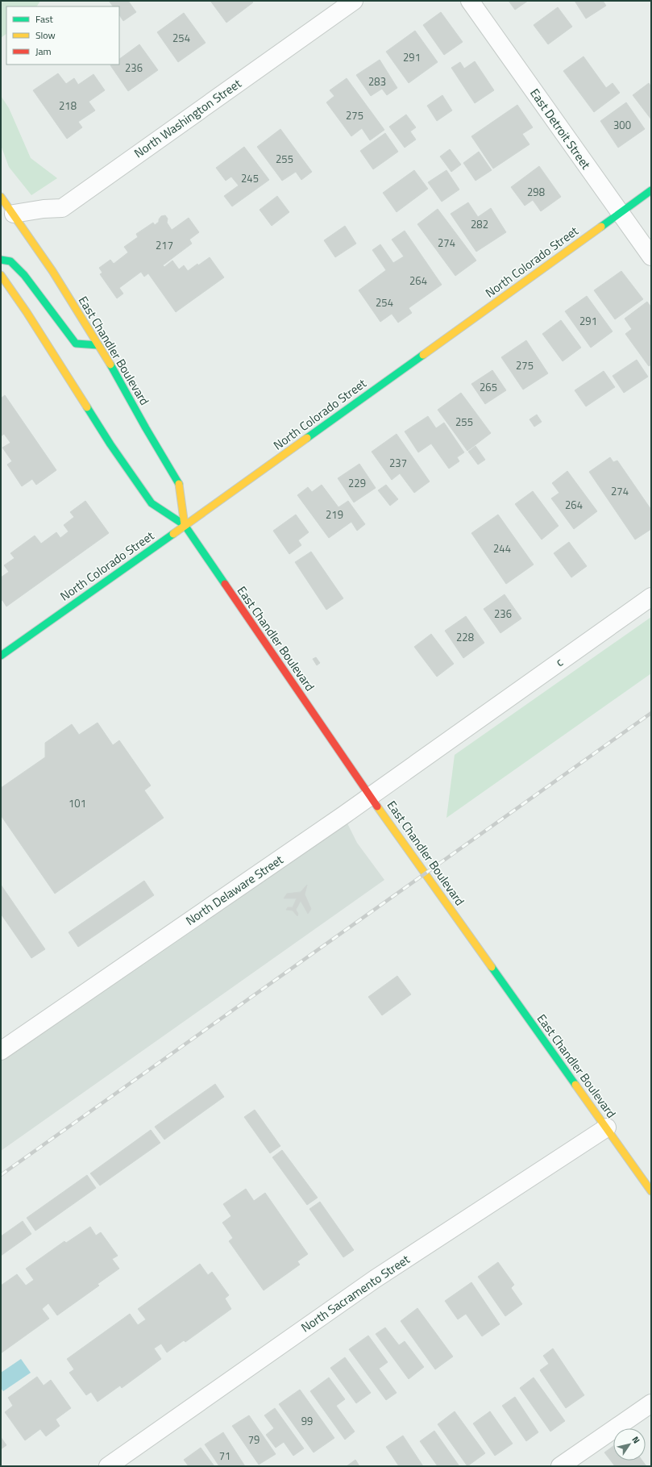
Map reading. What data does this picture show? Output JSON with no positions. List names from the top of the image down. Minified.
{"streets":{"main road":["North Colorado Street","East Chandler Boulevard"],"street":["North Washington Street","East Detroit Street","c","North Delaware Street","North Sacramento Street"]},"crossings":[["North Washington Street","East Chandler Boulevard"],["East Detroit Street","North Colorado Street"],["North Colorado Street","East Chandler Boulevard"],["East Chandler Boulevard","North Delaware Street"],["East Chandler Boulevard","North Sacramento Street"],["c","North Delaware Street"]],"house_numbers":["254","291","236","283","218","275","300","255","245","298","282","274","217","264","254","291","275","265","255","237","229","274","264","219","244","236","228","101","99","79","71"],"legend":["Fast","Slow","Jam"],"north":"top right"}
